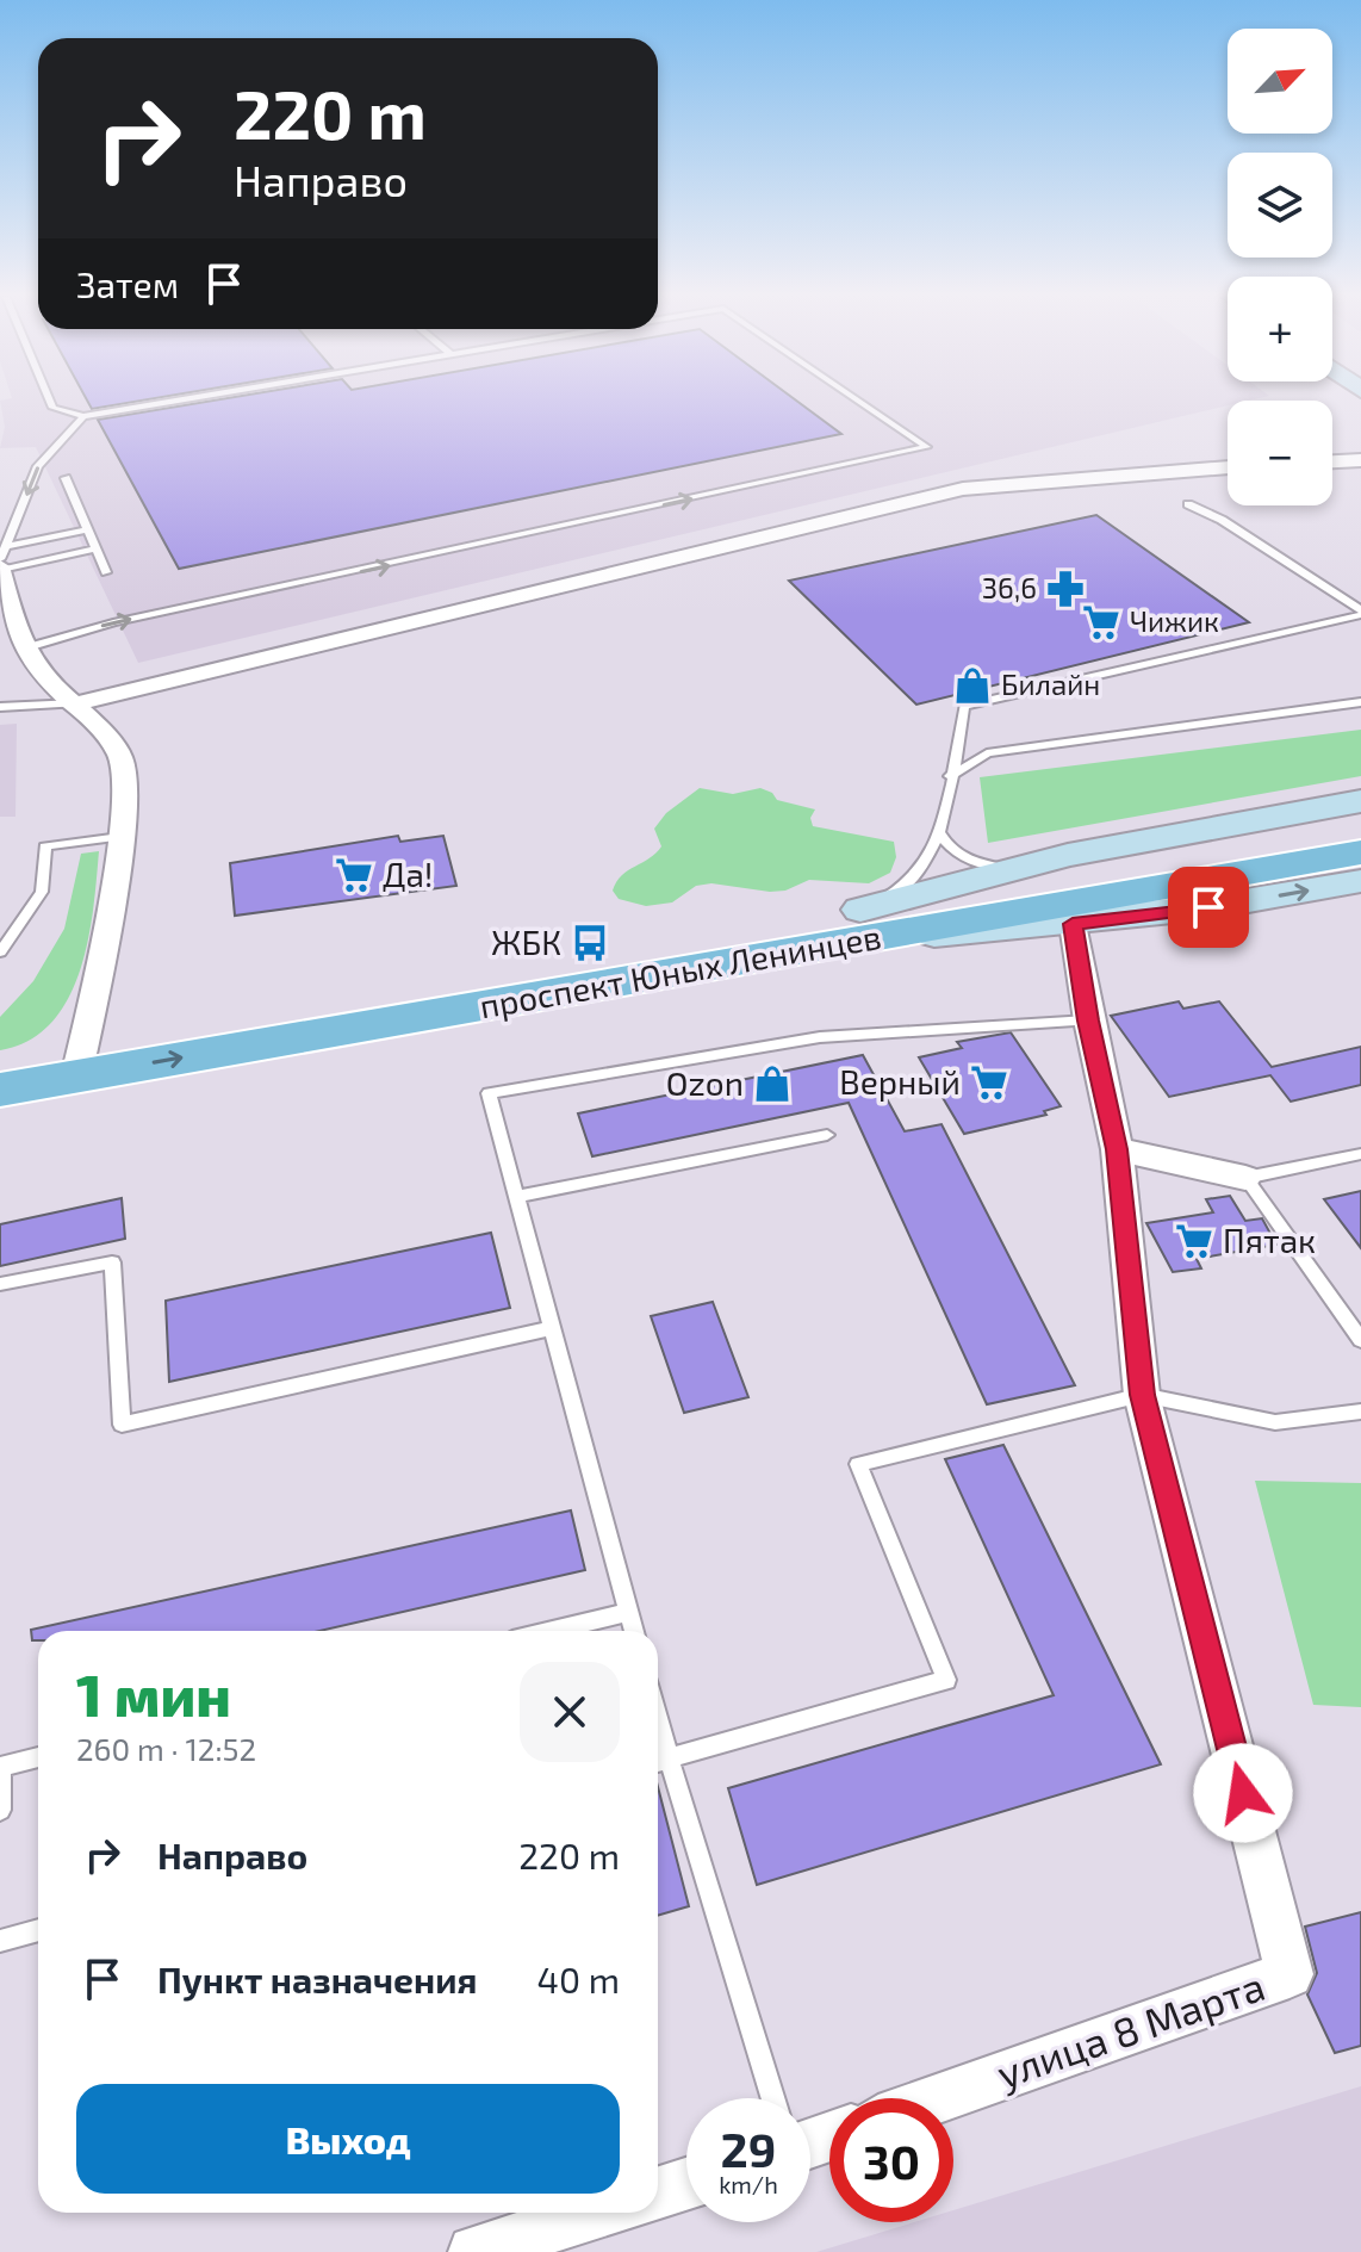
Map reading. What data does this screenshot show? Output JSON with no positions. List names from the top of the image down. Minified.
{"streets":{"main road":["проспект Юных Ленинцев"],"street":["улица 8 Марта"]},"places":{"pharmacy":["36,6"],"supermarket":["Чижик","Да!","Верный","Пятак"],"shop":["Билайн","Ozon"],"bus stop":["ЖБК"]},"north":"top right","page":{"map_buttons":["+","−"],"turn":["220 m","Направо"],"then":"Затем","heading":["1 мин","260 m · 12:52"],"list":[{"name":"Направо","value":"220 m"},{"name":"Пункт назначения","value":"40 m"}],"buttons":"Выход","speed":"29 km/h","limit":"30"}}
